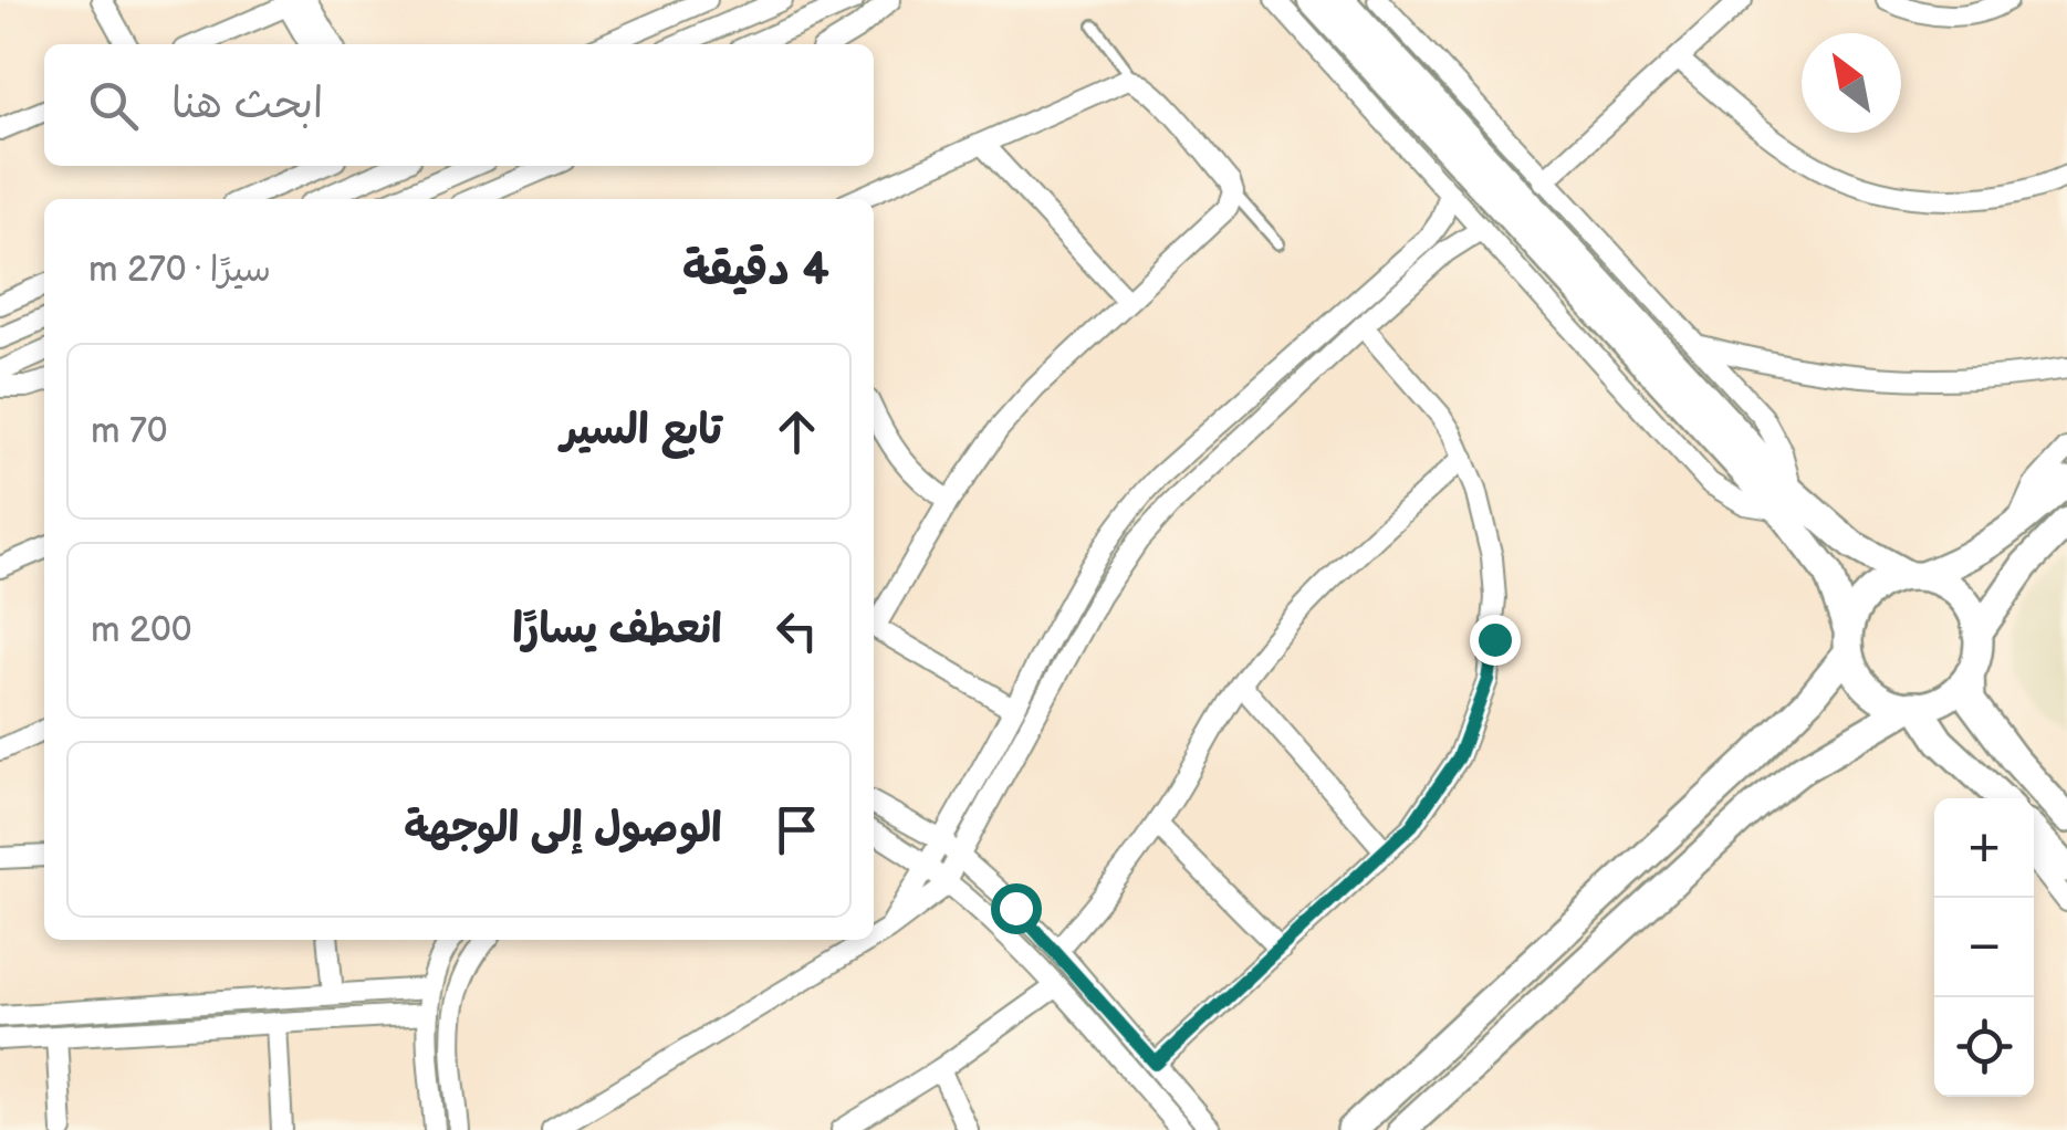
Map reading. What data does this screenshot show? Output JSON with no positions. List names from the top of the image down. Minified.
{"north":"top left","page":{"search":"ابحث هنا","heading":["4 دقيقة","سيرًا · 270 m"],"list":[["تابع السير","70 m"],["انعطف يسارًا","200 m"],"الوصول إلى الوجهة"],"map_buttons":["+","−"]}}
